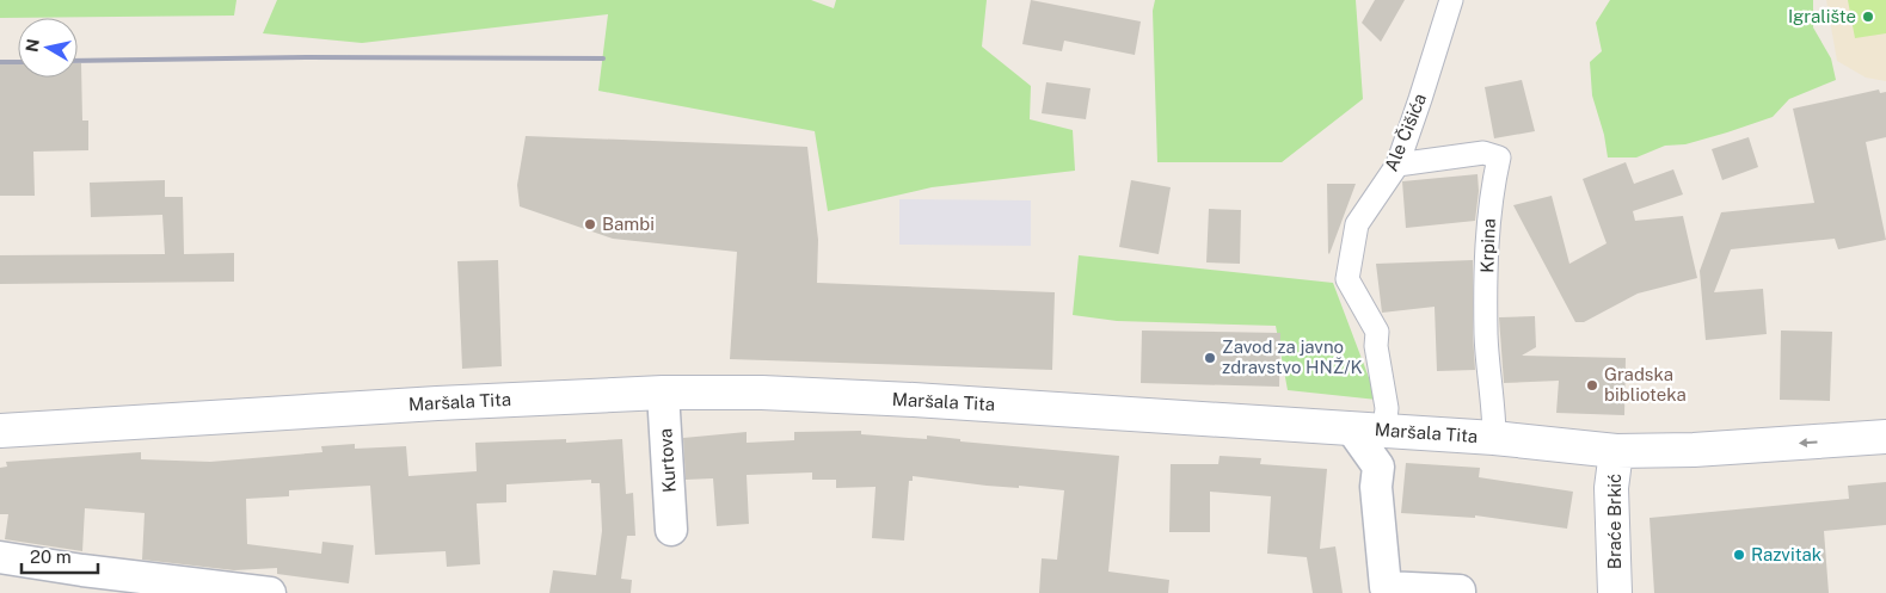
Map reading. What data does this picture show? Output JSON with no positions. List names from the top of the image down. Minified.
{"streets":{"street":["Ale Čišića","Krpina","Maršala Tita","Kurtova","Braće Brkić"]},"crossings":[["Ale Čišića","Krpina"],["Ale Čišića","Maršala Tita"],["Krpina","Maršala Tita"],["Maršala Tita","Kurtova"],["Maršala Tita","Braće Brkić"]],"places":["Igralište","Bambi","Zavod za javno zdravstvo HNŽ/K","Gradska biblioteka","Razvitak"],"scale_bar":"20 m","north":"left"}
